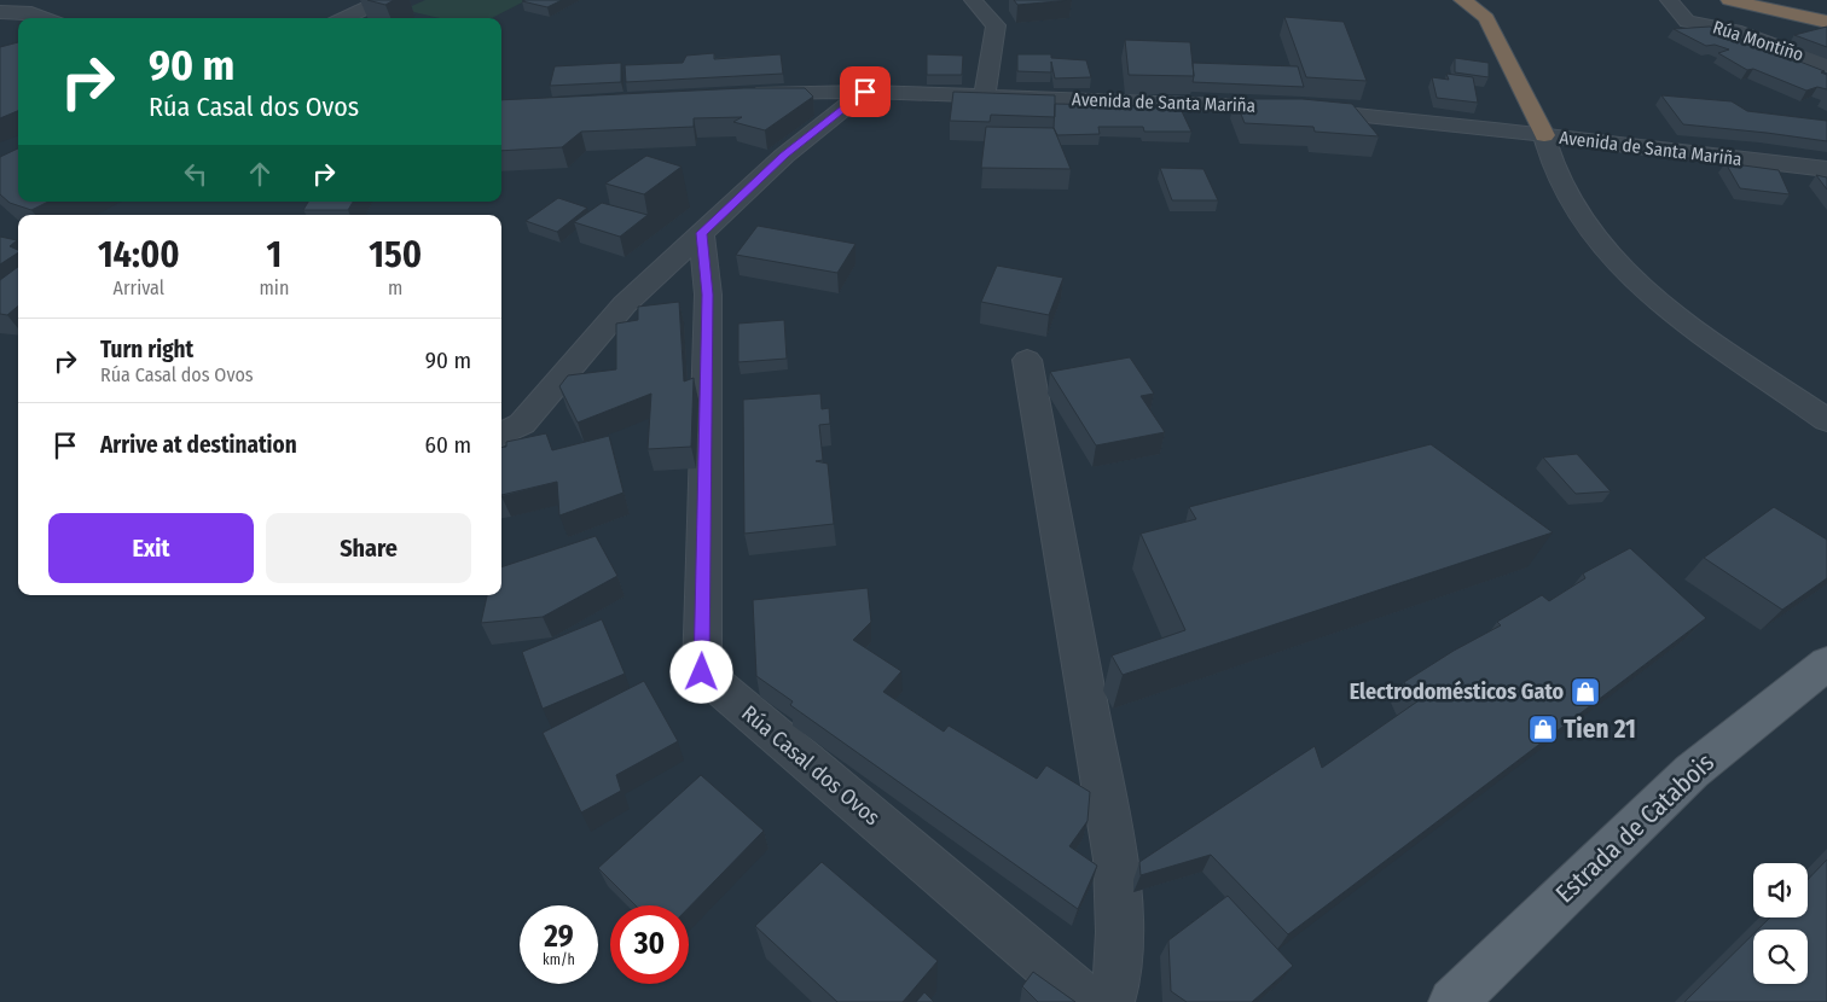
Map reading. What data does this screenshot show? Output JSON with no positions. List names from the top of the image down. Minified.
{"streets":{"main road":["Estrada de Catabois"],"street":["Rúa Montiño","Avenida de Santa Mariña","Rúa Casal dos Ovos"]},"places":{"shop":["Electrodomésticos Gato","Tien 21"]},"page":{"turn":["90 m","Rúa Casal dos Ovos"],"eta":["14:00","Arrival","1","min","150","m"],"list":[{"name":"Turn right","note":"Rúa Casal dos Ovos","value":"90 m"},{"name":"Arrive at destination","value":"60 m"}],"buttons":["Exit","Share"],"speed":"29 km/h","limit":"30"}}
